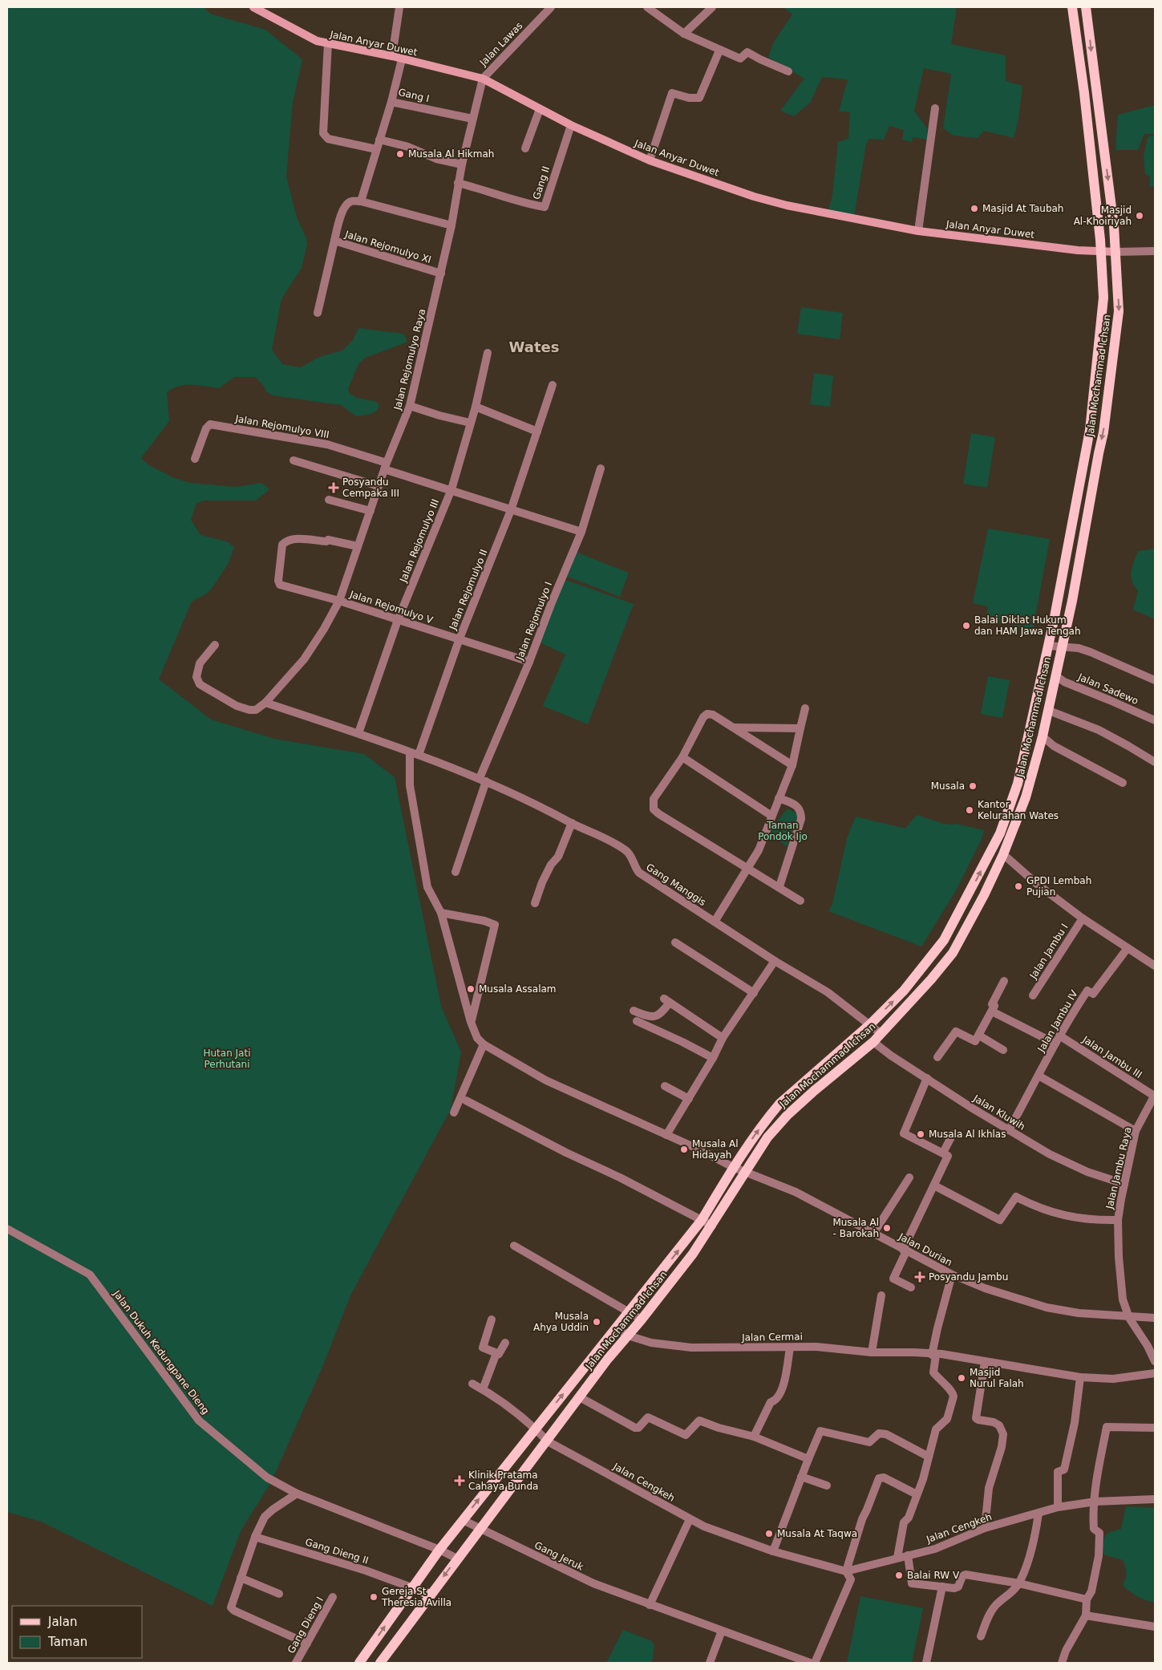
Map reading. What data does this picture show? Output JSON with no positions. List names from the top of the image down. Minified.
{"streets":{"main road":["Jalan Mochammad Ichsan"],"street":["Jalan Anyar Duwet","Jalan Lawas","Gang I","Gang II","Jalan Rejomulyo XI","Jalan Rejomulyo Raya","Jalan Rejomulyo VIII","Jalan Rejomulyo III","Jalan Rejomulyo II","Jalan Rejomulyo V","Jalan Rejomulyo I","Jalan Sadewo","Gang Manggis","Jalan Jambu I","Jalan Jambu IV","Jalan Jambu III","Jalan Kluwih","Jalan Jambu Raya","Jalan Durian","Jalan Cermai","Jalan Dukuh Kedungpane Dieng","Jalan Cengkeh","Gang Dieng II","Gang Jeruk","Gang Dieng I"]},"crossings":[["Jalan Anyar Duwet","Jalan Lawas"],["Jalan Anyar Duwet","Gang I"],["Jalan Anyar Duwet","Gang II"],["Jalan Anyar Duwet","Jalan Rejomulyo Raya"],["Jalan Anyar Duwet","Jalan Mochammad Ichsan"],["Jalan Lawas","Jalan Rejomulyo Raya"],["Gang I","Jalan Rejomulyo Raya"],["Gang II","Jalan Rejomulyo Raya"],["Jalan Rejomulyo XI","Jalan Rejomulyo Raya"],["Jalan Rejomulyo Raya","Jalan Rejomulyo VIII"],["Jalan Rejomulyo Raya","Jalan Rejomulyo V"],["Jalan Rejomulyo Raya","Gang Manggis"],["Jalan Mochammad Ichsan","Jalan Sadewo"],["Jalan Mochammad Ichsan","Gang Manggis"],["Jalan Mochammad Ichsan","Jalan Kluwih"],["Jalan Mochammad Ichsan","Jalan Durian"],["Jalan Mochammad Ichsan","Jalan Cermai"],["Jalan Mochammad Ichsan","Jalan Dukuh Kedungpane Dieng"],["Jalan Mochammad Ichsan","Jalan Cengkeh"],["Jalan Mochammad Ichsan","Gang Dieng II"],["Jalan Mochammad Ichsan","Gang Jeruk"],["Jalan Rejomulyo III","Jalan Rejomulyo V"],["Jalan Rejomulyo III","Gang Manggis"],["Jalan Rejomulyo II","Jalan Rejomulyo V"],["Jalan Rejomulyo II","Gang Manggis"],["Jalan Rejomulyo V","Jalan Rejomulyo I"],["Jalan Rejomulyo I","Gang Manggis"],["Jalan Jambu IV","Jalan Jambu III"],["Jalan Jambu IV","Jalan Kluwih"],["Jalan Jambu III","Jalan Jambu Raya"],["Jalan Kluwih","Jalan Jambu Raya"],["Jalan Jambu Raya","Jalan Durian"]],"districts":["Wates"],"parks":["Taman Pondok Ijo","Hutan Jati Perhutani"],"places":{"other":["Musala Al Hikmah","Masjid At Taubah","Masjid Al-Khoiriyah","Balai Diklat Hukum dan HAM Jawa Tengah","Musala","Kantor Kelurahan Wates","GPDI Lembah Pujian","Musala Assalam","Musala Al Ikhlas","Musala Al Hidayah","Musala Al - Barokah","Musala Ahya Uddin","Masjid Nurul Falah","Musala At Taqwa","Balai RW V","Gereja St Theresia Avilla"],"health":["Posyandu Cempaka III","Posyandu Jambu","Klinik Pratama Cahaya Bunda"]},"legend":["Jalan","Taman"]}
